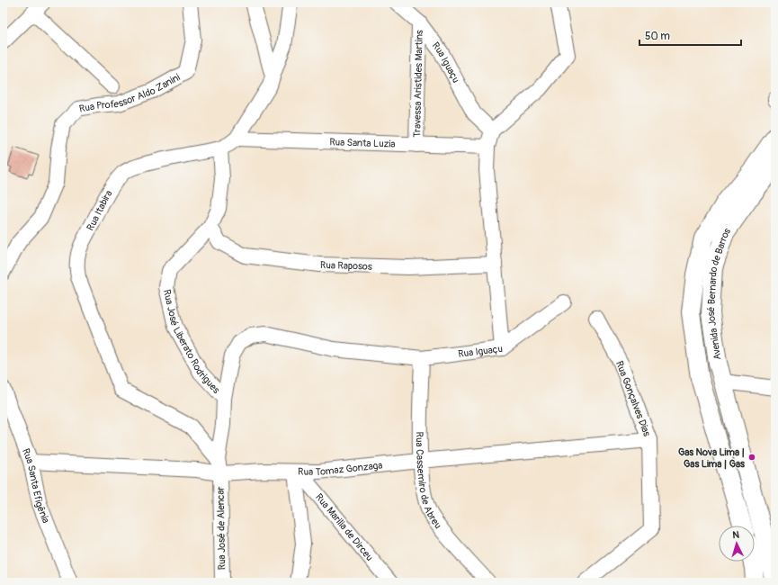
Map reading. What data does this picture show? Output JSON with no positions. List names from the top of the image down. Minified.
{"streets":{"main road":["Avenida José Bernardo de Barros"],"street":["Rua Iguaçu","Travessa Aristides Martins","Rua Professor Aldo Zanini","Rua Santa Luzia","Rua Itabira","Rua Raposos","Rua José Liberato Rodrigues","Rua Gonçalves Dias","Rua Tomaz Gonzaga","Rua Cassemiro de Abreu","Rua Santa Efigênia","Rua Marilia de Dirceu","Rua José de Alencar"]},"crossings":[["Rua Iguaçu","Travessa Aristides Martins"],["Rua Iguaçu","Rua Santa Luzia"],["Rua Iguaçu","Rua Itabira"],["Rua Iguaçu","Rua Raposos"],["Rua Iguaçu","Rua José Liberato Rodrigues"],["Rua Iguaçu","Rua Tomaz Gonzaga"],["Rua Iguaçu","Rua Cassemiro de Abreu"],["Rua Iguaçu","Rua José de Alencar"],["Travessa Aristides Martins","Rua Santa Luzia"],["Rua Santa Luzia","Rua Itabira"],["Rua Itabira","Rua José Liberato Rodrigues"],["Rua Raposos","Rua José Liberato Rodrigues"],["Rua Gonçalves Dias","Rua Tomaz Gonzaga"],["Rua Tomaz Gonzaga","Rua Cassemiro de Abreu"],["Rua Tomaz Gonzaga","Rua Santa Efigênia"],["Rua Tomaz Gonzaga","Rua Marilia de Dirceu"],["Rua Tomaz Gonzaga","Rua José de Alencar"]],"places":["Gas Nova Lima | Gas Lima | Gas"],"scale_bar":"50 m","north":"top"}
